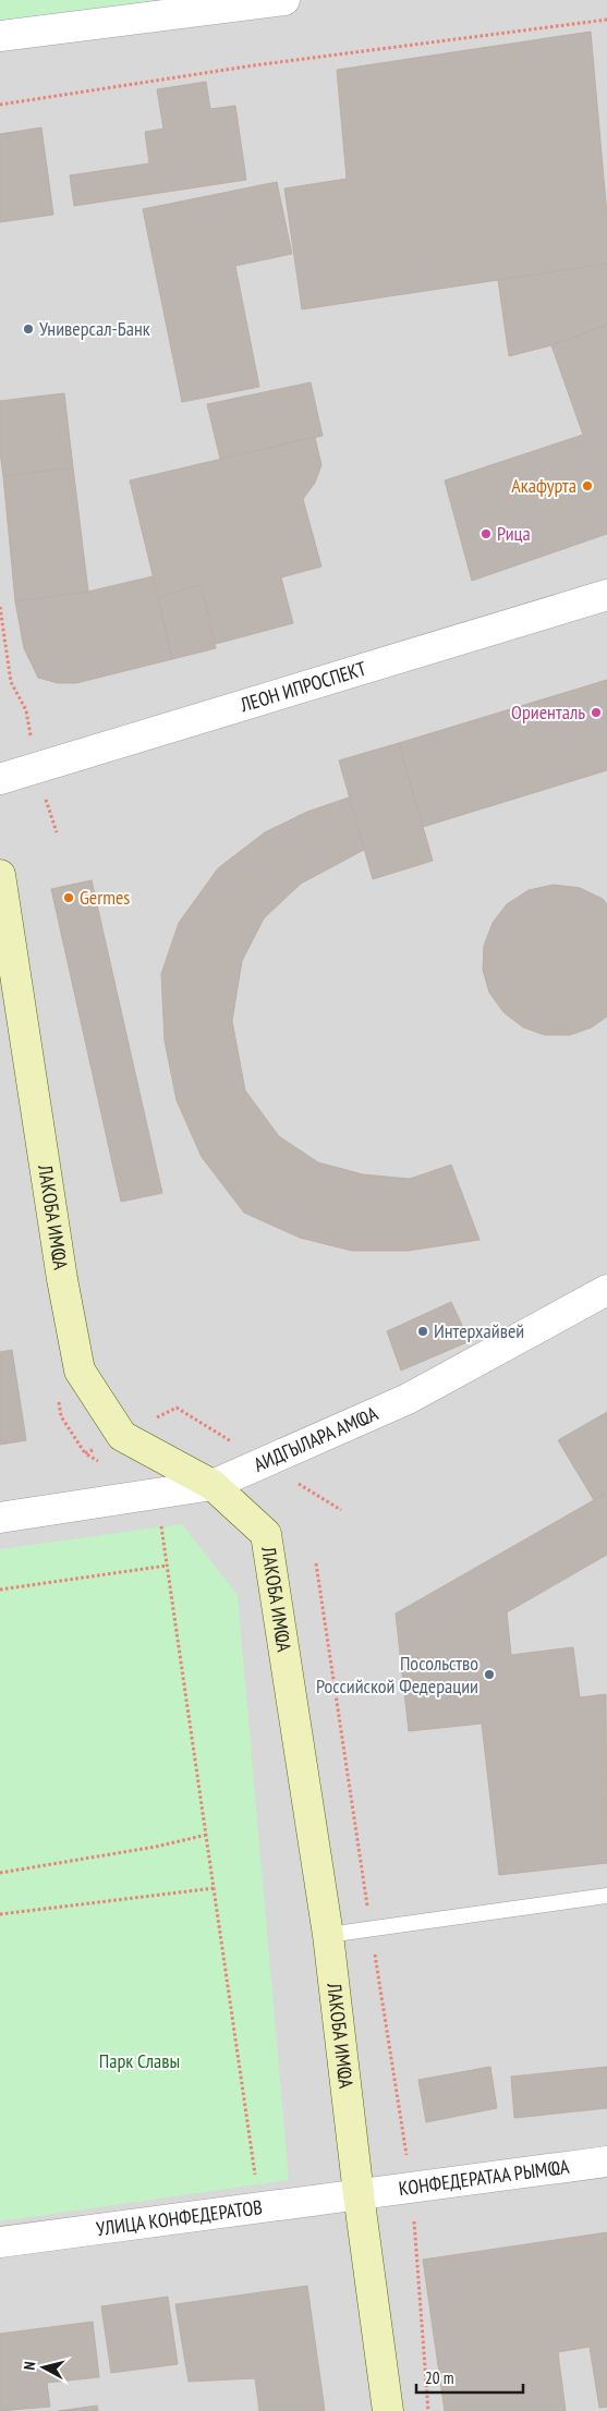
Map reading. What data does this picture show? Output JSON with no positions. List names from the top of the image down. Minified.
{"streets":{"main road":["ЛАКОБА ИМҨА"],"street":["ЛЕОН ИПРОСПЕКТ","АИДГЫЛАРА АМҨА","КОНФЕДЕРАТАА РЫМҨА","УЛИЦА КОНФЕДЕРАТОВ"]},"crossings":[["ЛАКОБА ИМҨА","АИДГЫЛАРА АМҨА"],["ЛАКОБА ИМҨА","КОНФЕДЕРАТАА РЫМҨА"],["ЛАКОБА ИМҨА","УЛИЦА КОНФЕДЕРАТОВ"],["КОНФЕДЕРАТАА РЫМҨА","УЛИЦА КОНФЕДЕРАТОВ"]],"parks":["Парк Славы"],"places":["Универсал-Банк","Акафурта","Рица","Ориенталь","Germes","Интерхайвей","Посольство Российской Федерации"],"scale_bar":"20 m","north":"left"}
